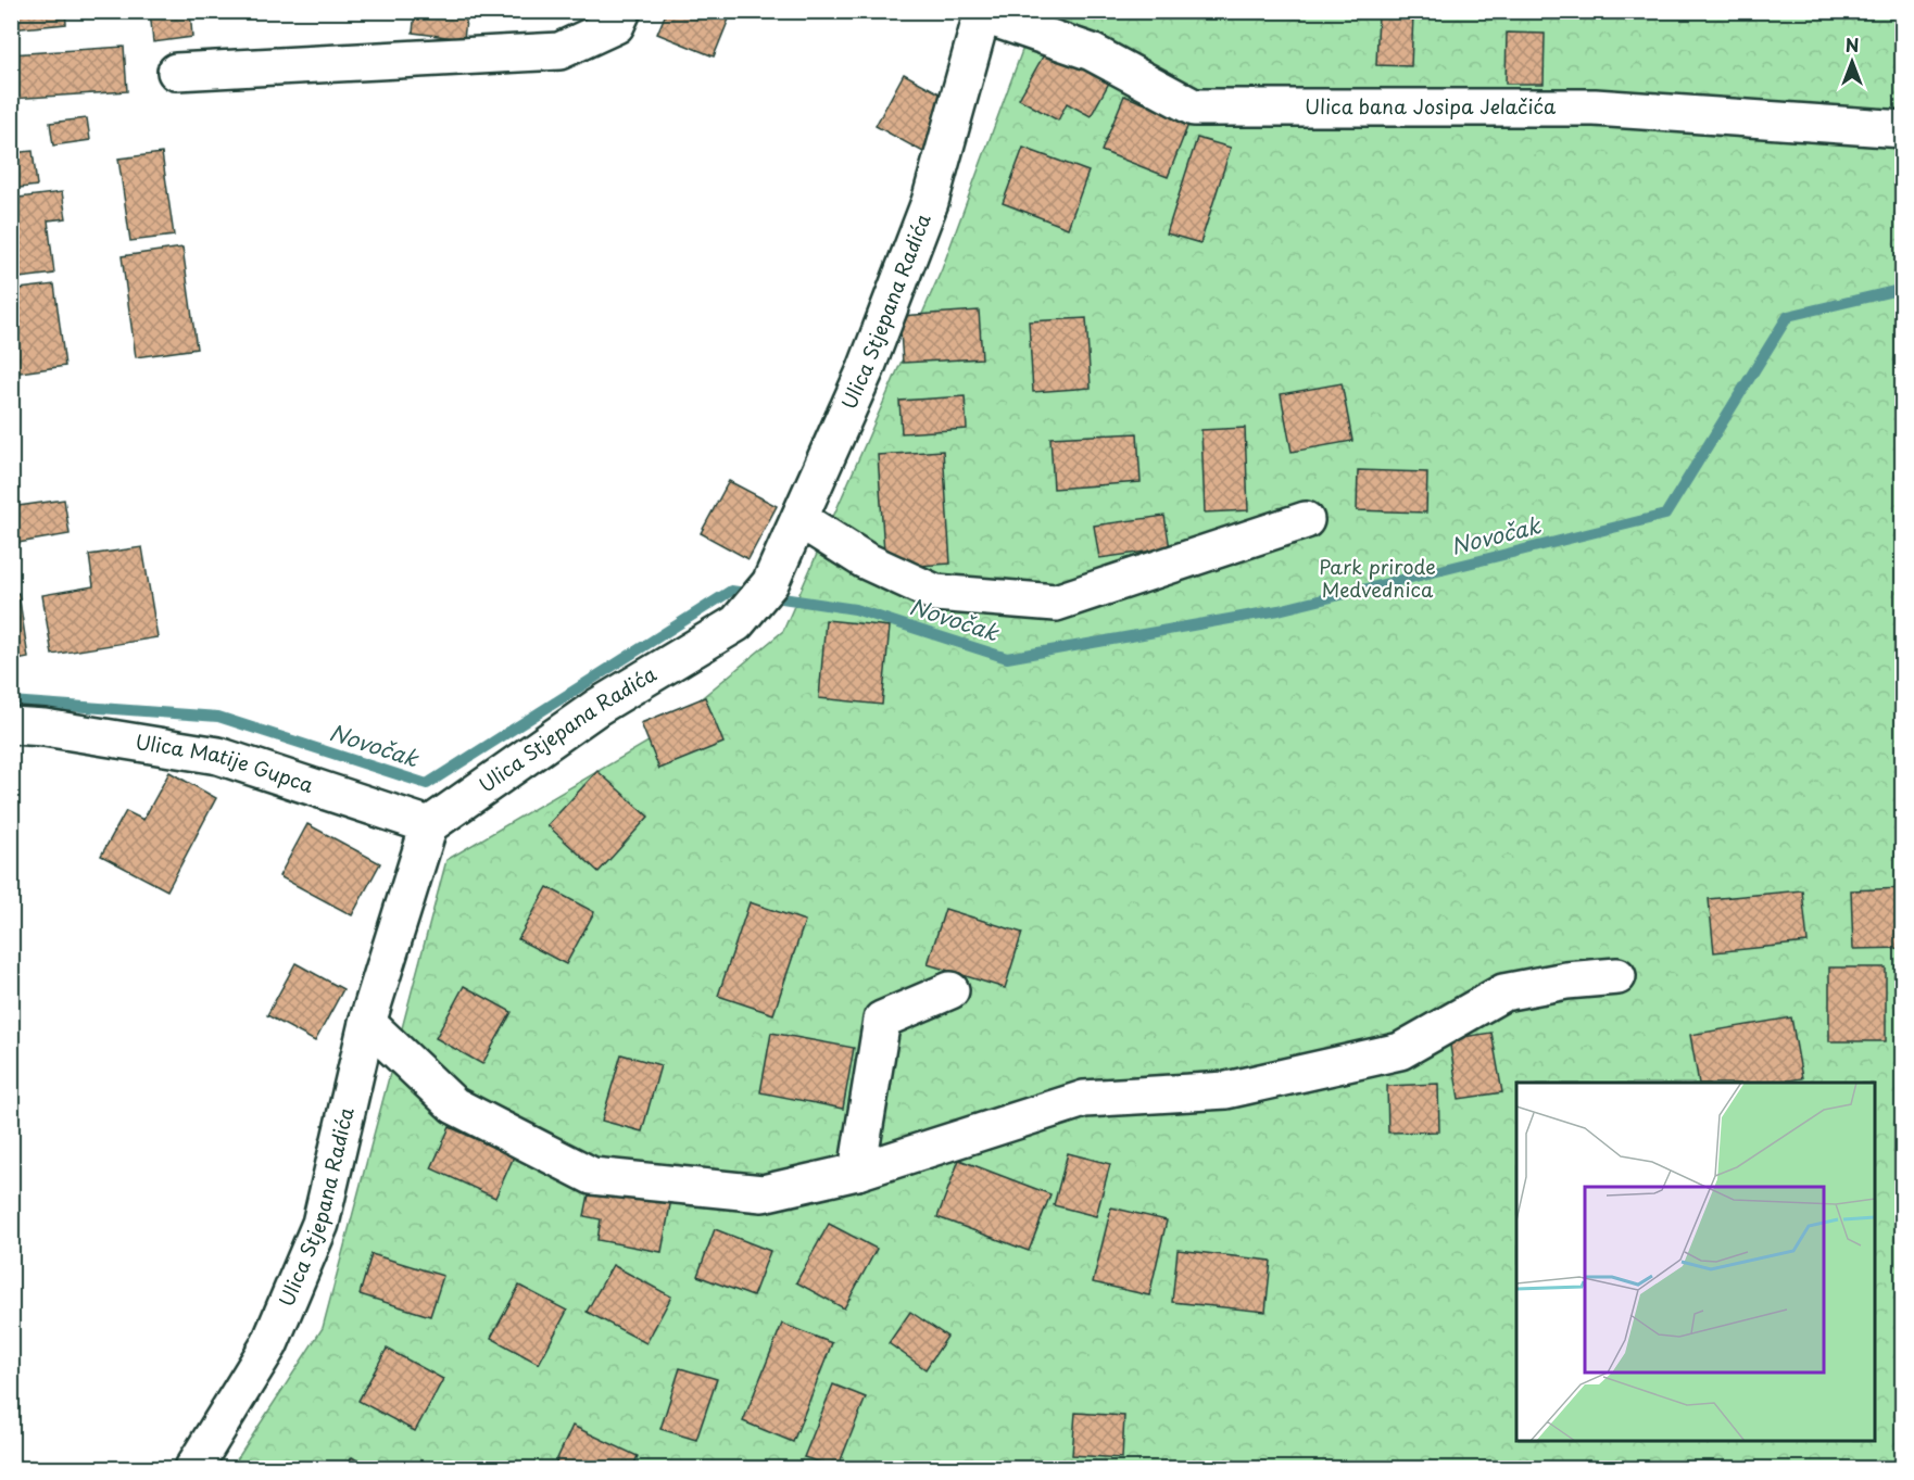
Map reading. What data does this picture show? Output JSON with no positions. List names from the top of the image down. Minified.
{"streets":{"street":["Ulica bana Josipa Jelačića","Ulica Stjepana Radića","Ulica Matije Gupca"]},"crossings":[["Ulica bana Josipa Jelačića","Ulica Stjepana Radića"],["Ulica Stjepana Radića","Ulica Matije Gupca"]],"water":["Novočak"],"parks":["Park prirode Medvednica"],"north":"top"}
